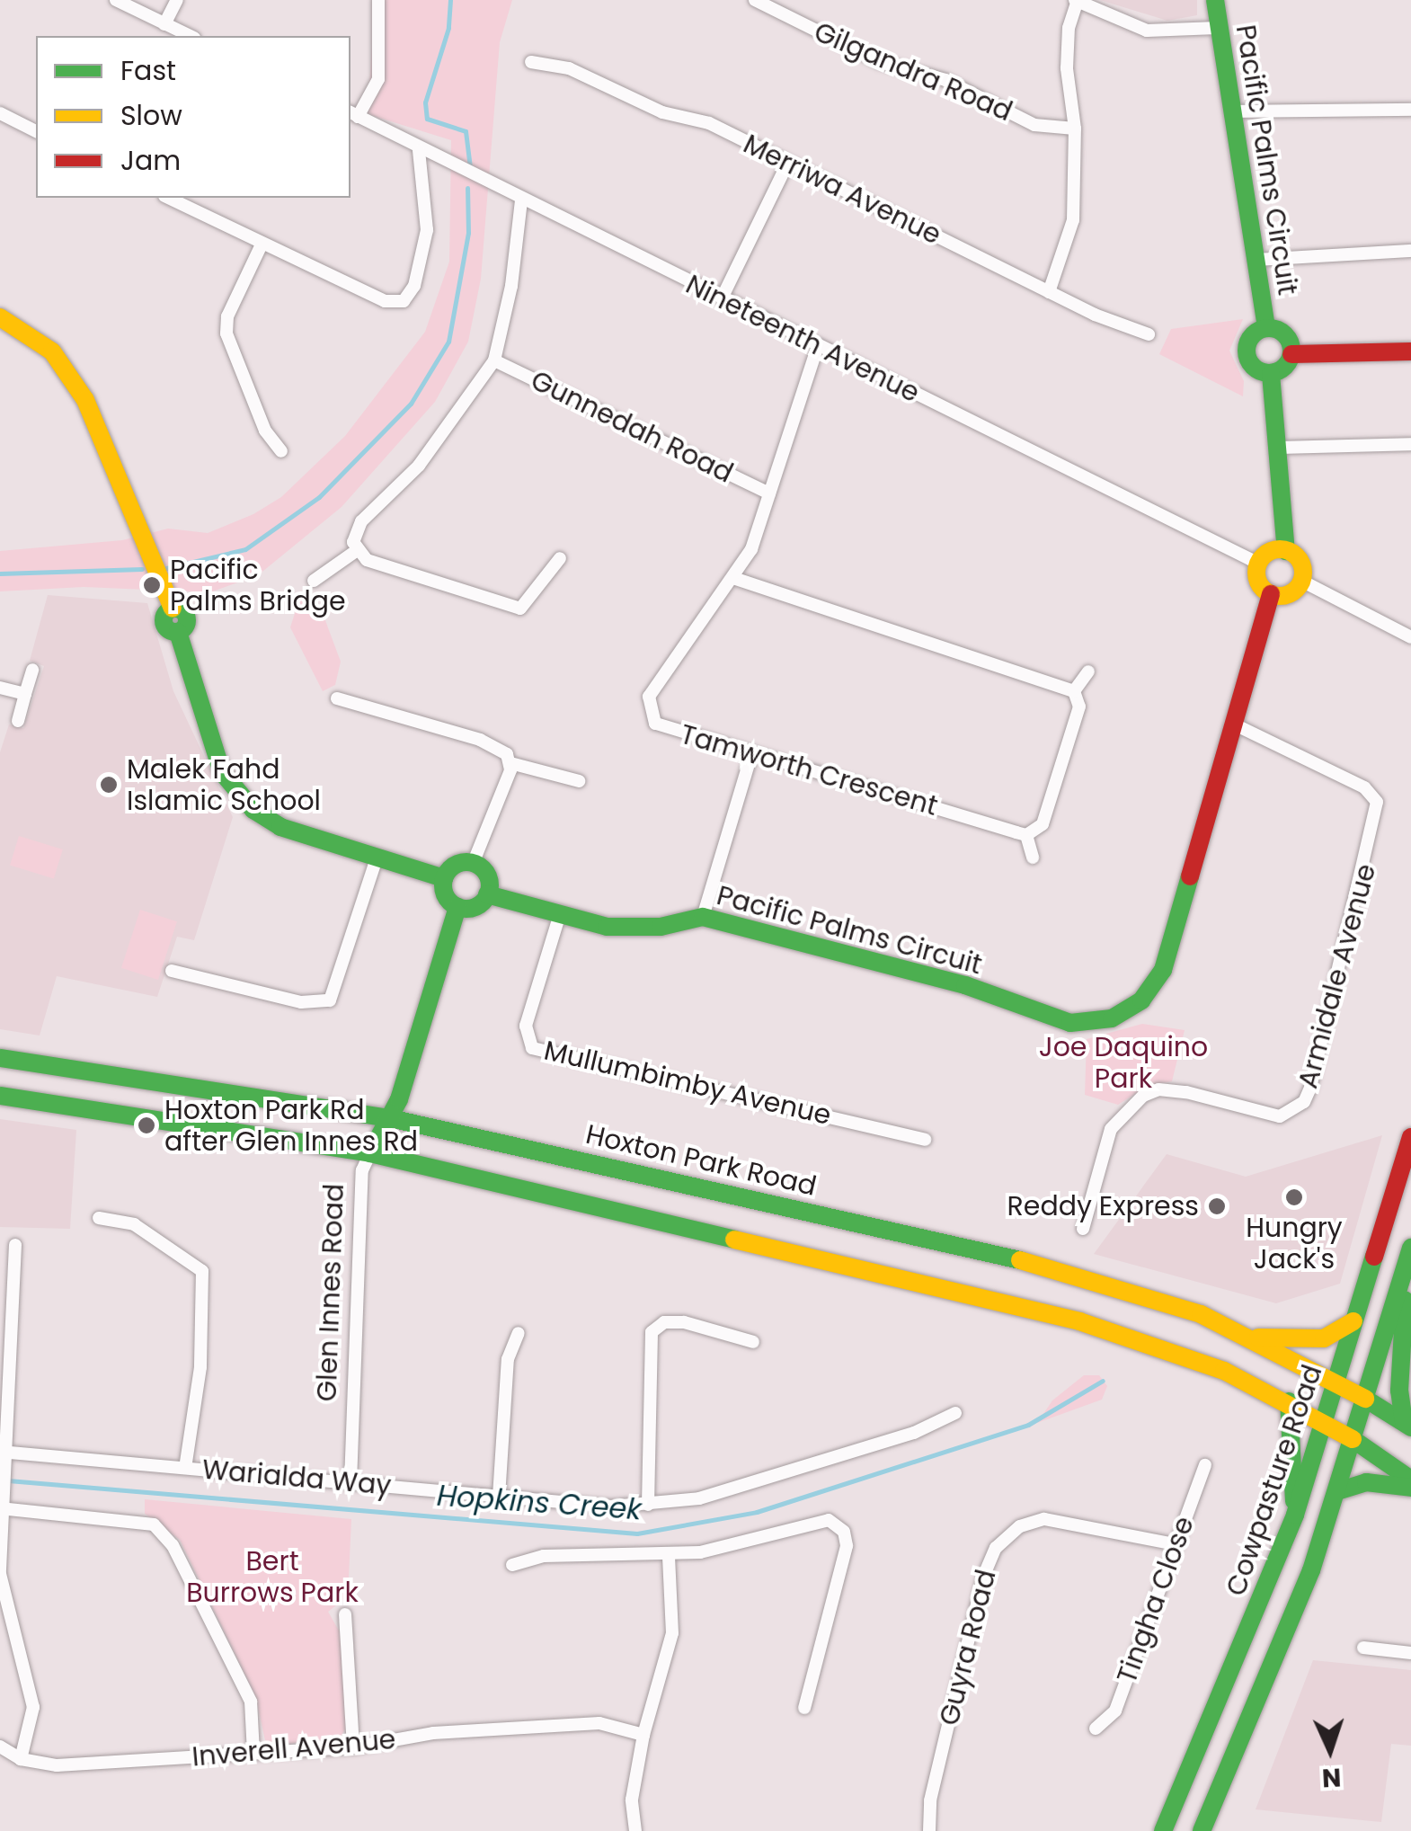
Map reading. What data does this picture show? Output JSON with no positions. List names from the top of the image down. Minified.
{"streets":{"main road":["Pacific Palms Circuit","Hoxton Park Road","Glen Innes Road","Cowpasture Road"],"street":["Gilgandra Road","Merriwa Avenue","Nineteenth Avenue","Gunnedah Road","Tamworth Crescent","Armidale Avenue","Mullumbimby Avenue","Warialda Way","Tingha Close","Guyra Road","Inverell Avenue"]},"crossings":[["Pacific Palms Circuit","Nineteenth Avenue"],["Pacific Palms Circuit","Armidale Avenue"],["Pacific Palms Circuit","Mullumbimby Avenue"],["Pacific Palms Circuit","Glen Innes Road"],["Nineteenth Avenue","Tamworth Crescent"],["Gunnedah Road","Tamworth Crescent"],["Hoxton Park Road","Glen Innes Road"],["Hoxton Park Road","Cowpasture Road"],["Glen Innes Road","Warialda Way"],["Tingha Close","Guyra Road"]],"water":["Hopkins Creek"],"parks":["Joe Daquino Park","Bert Burrows Park"],"places":["Pacific Palms Bridge","Malek Fahd Islamic School","Hoxton Park Rd after Glen Innes Rd","Hungry Jack's","Reddy Express"],"legend":["Fast","Slow","Jam"],"north":"bottom"}
